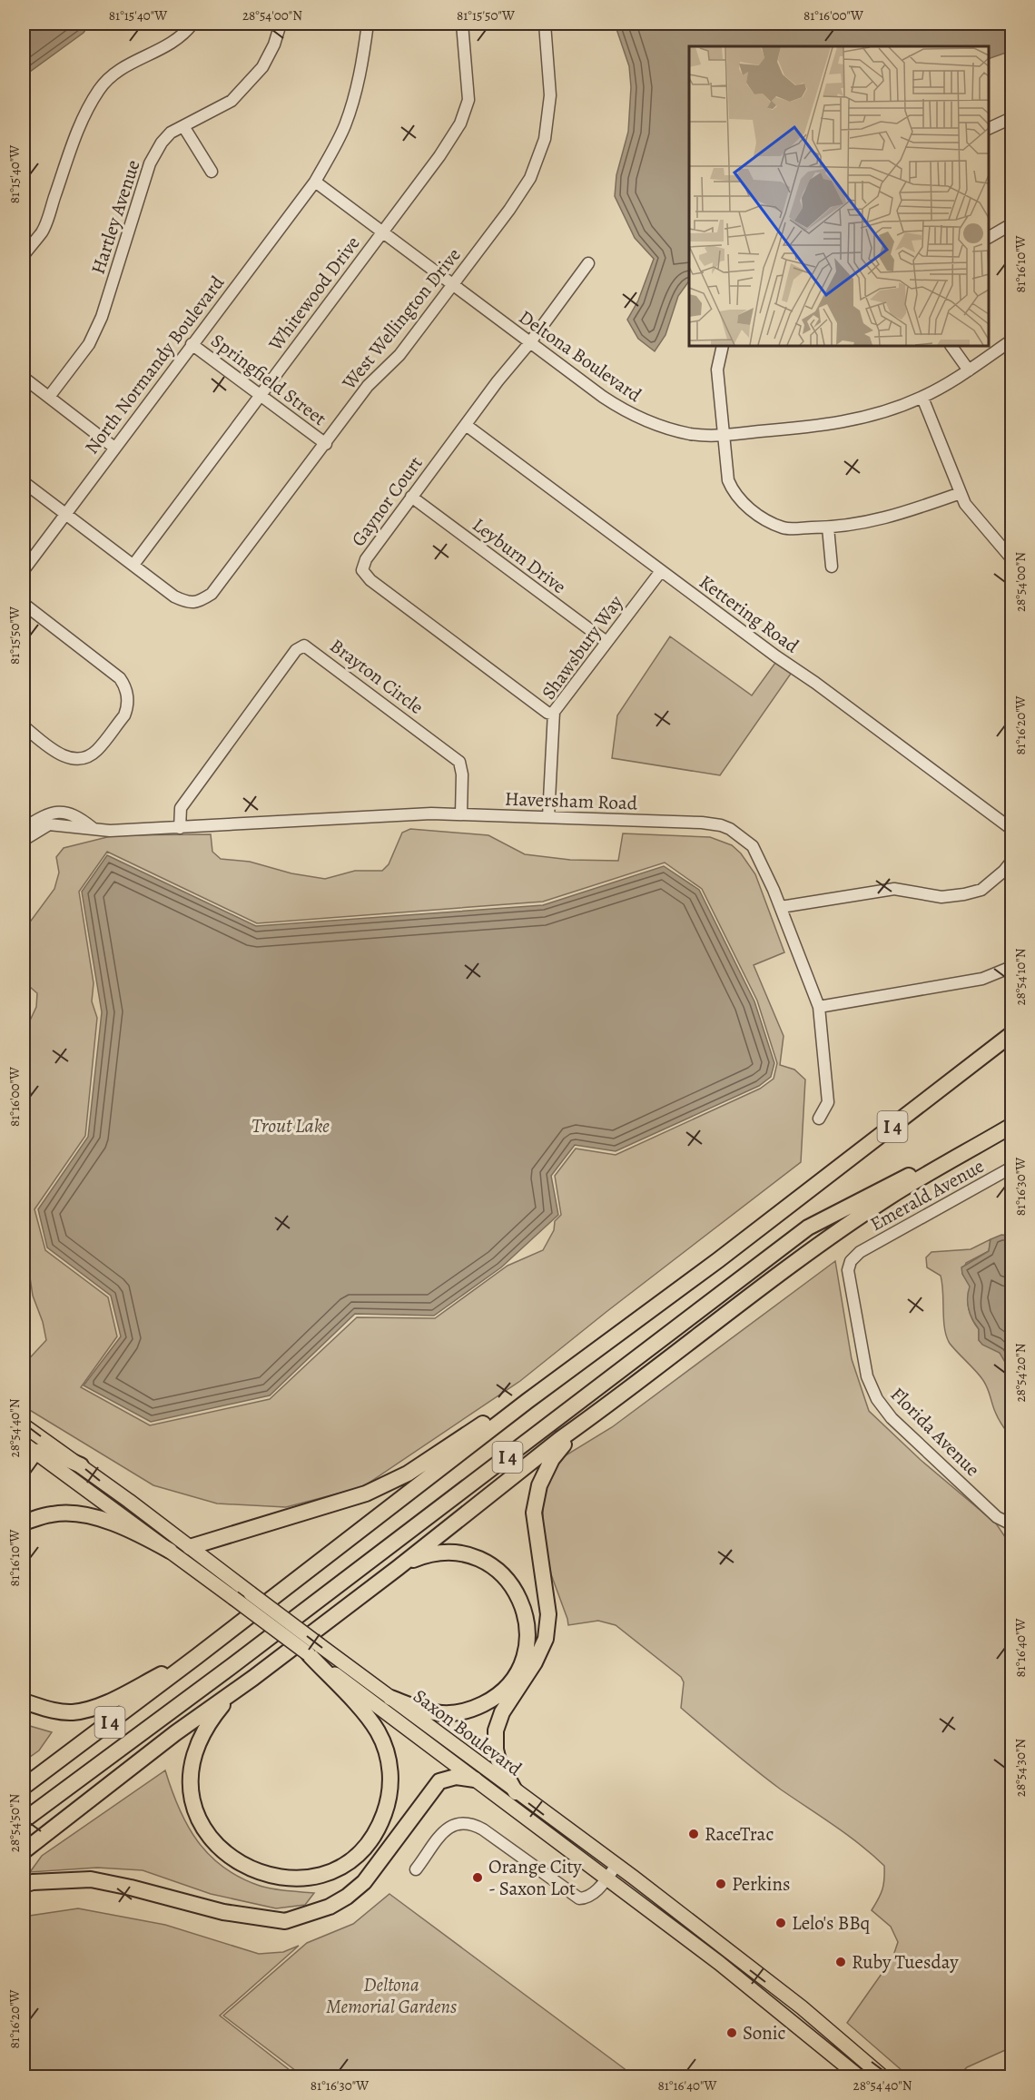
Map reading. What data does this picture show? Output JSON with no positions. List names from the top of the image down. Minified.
{"streets":{"highway":["I 4"],"main road":["Saxon Boulevard"],"street":["Hartley Avenue","Whitewood Drive","West Wellington Drive","Deltona Boulevard","North Normandy Boulevard","Springfield Street","Gaynor Court","Leyburn Drive","Kettering Road","Shawsbury Way","Brayton Circle","Haversham Road","Emerald Avenue","Florida Avenue"]},"crossings":[["Whitewood Drive","West Wellington Drive"],["Whitewood Drive","Deltona Boulevard"],["Whitewood Drive","Springfield Street"],["West Wellington Drive","Deltona Boulevard"],["West Wellington Drive","Springfield Street"],["Deltona Boulevard","North Normandy Boulevard"],["Deltona Boulevard","Gaynor Court"],["North Normandy Boulevard","Springfield Street"],["Gaynor Court","Leyburn Drive"],["Gaynor Court","Kettering Road"],["Gaynor Court","Shawsbury Way"],["Leyburn Drive","Shawsbury Way"],["Kettering Road","Shawsbury Way"],["Shawsbury Way","Haversham Road"],["Brayton Circle","Haversham Road"],["Emerald Avenue","Florida Avenue"]],"water":["Trout Lake"],"parks":["Deltona Memorial Gardens"],"places":["RaceTrac","Orange City - Saxon Lot","Perkins","Lelo's BBq","Ruby Tuesday","Sonic"],"coordinates":["81°15'40\"W","28°54'00\"N","81°15'50\"W","81°16'00\"W","81°16'10\"W","81°16'20\"W","28°54'10\"N","81°16'30\"W","28°54'20\"N","28°54'40\"N","81°16'40\"W","28°54'30\"N","28°54'50\"N"]}
